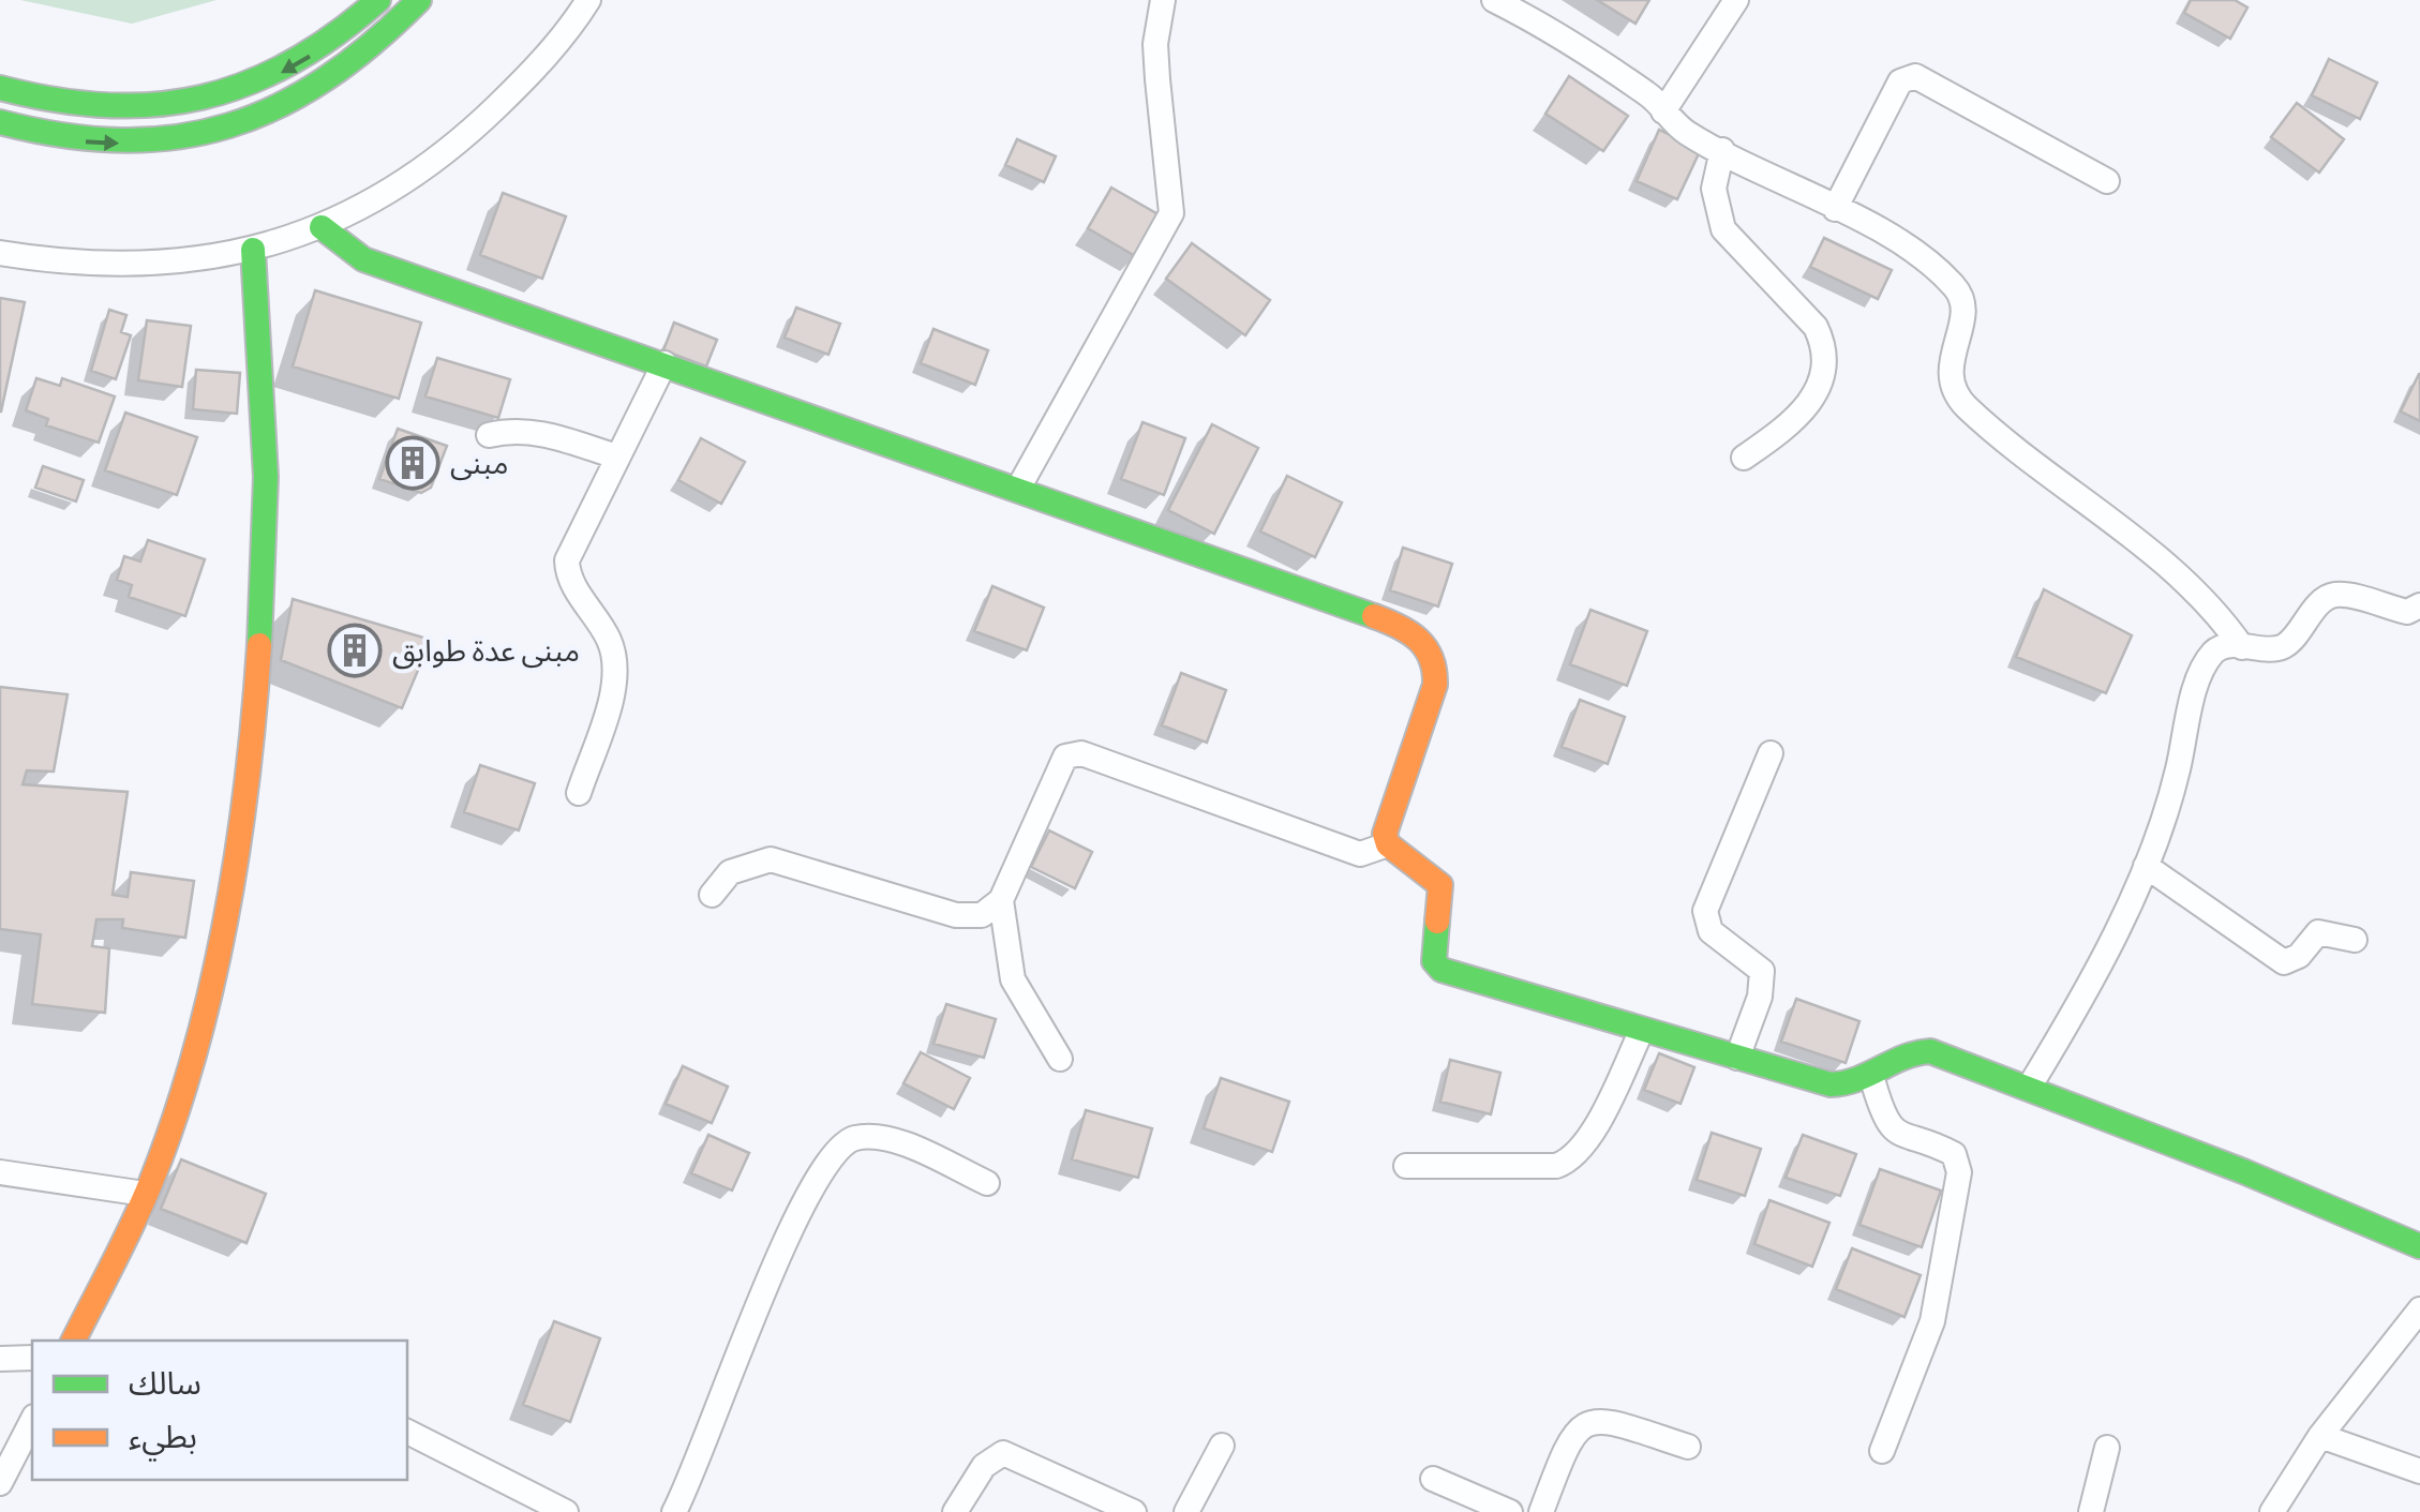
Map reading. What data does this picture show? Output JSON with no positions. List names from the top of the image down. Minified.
{"places":{"building":["مبنى","مبنى عدة طوابق"]},"legend":["سالك","بطيء"]}
